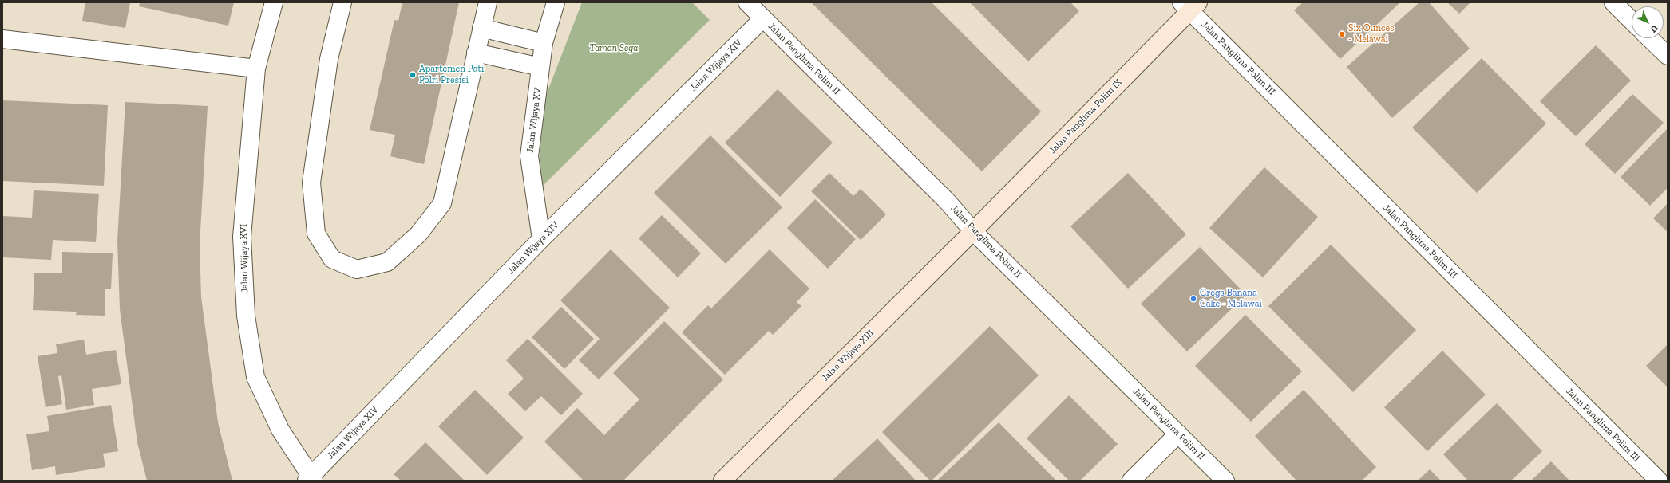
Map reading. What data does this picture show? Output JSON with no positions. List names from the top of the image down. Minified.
{"streets":{"street":["Jalan Panglima Polim III","Jalan Panglima Polim II","Jalan Wijaya XIV","Jalan Panglima Polim IX","Jalan Wijaya XV","Jalan Wijaya XVI","Jalan Wijaya XIII"]},"crossings":[["Jalan Panglima Polim III","Jalan Panglima Polim IX"],["Jalan Panglima Polim II","Jalan Wijaya XIV"],["Jalan Panglima Polim II","Jalan Panglima Polim IX"],["Jalan Panglima Polim II","Jalan Wijaya XIII"],["Jalan Wijaya XIV","Jalan Wijaya XV"],["Jalan Wijaya XIV","Jalan Wijaya XVI"],["Jalan Panglima Polim IX","Jalan Wijaya XIII"]],"parks":["Taman Sega"],"places":["Six Ounces - Melawai","Apartemen Pati Polri Presisi","Gregs Banana Cake - Melawai"],"north":"bottom right"}
